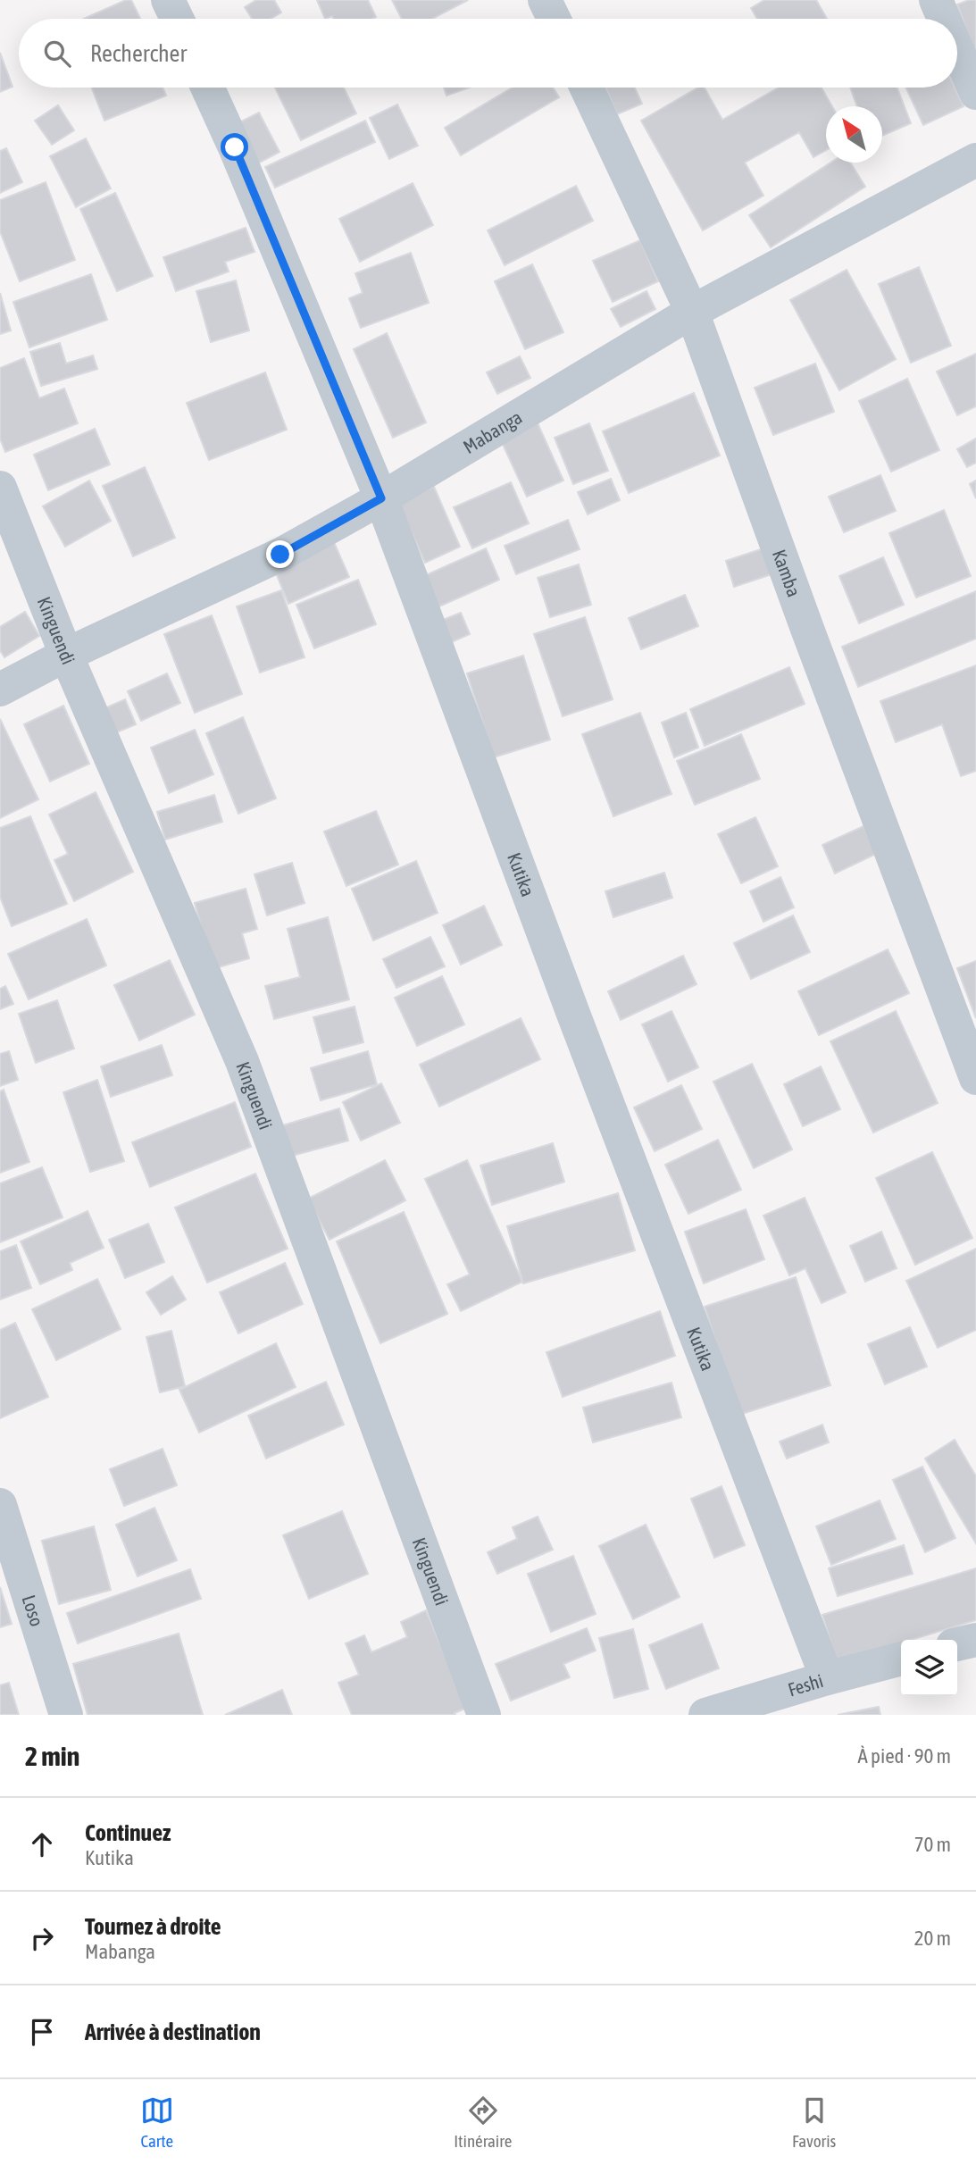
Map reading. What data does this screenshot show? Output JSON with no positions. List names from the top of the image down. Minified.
{"streets":{"street":["Mabanga","Kamba","Kinguendi","Kutika","Loso","Feshi"]},"crossings":[["Mabanga","Kamba"],["Mabanga","Kinguendi"],["Mabanga","Kutika"],["Kutika","Feshi"]],"north":"top left","page":{"search":"Rechercher","heading":["2 min","À pied · 90 m"],"list":[["Continuez","Kutika","70 m"],["Tournez à droite","Mabanga","20 m"],"Arrivée à destination"],"nav":["Carte","Itinéraire","Favoris"]}}
